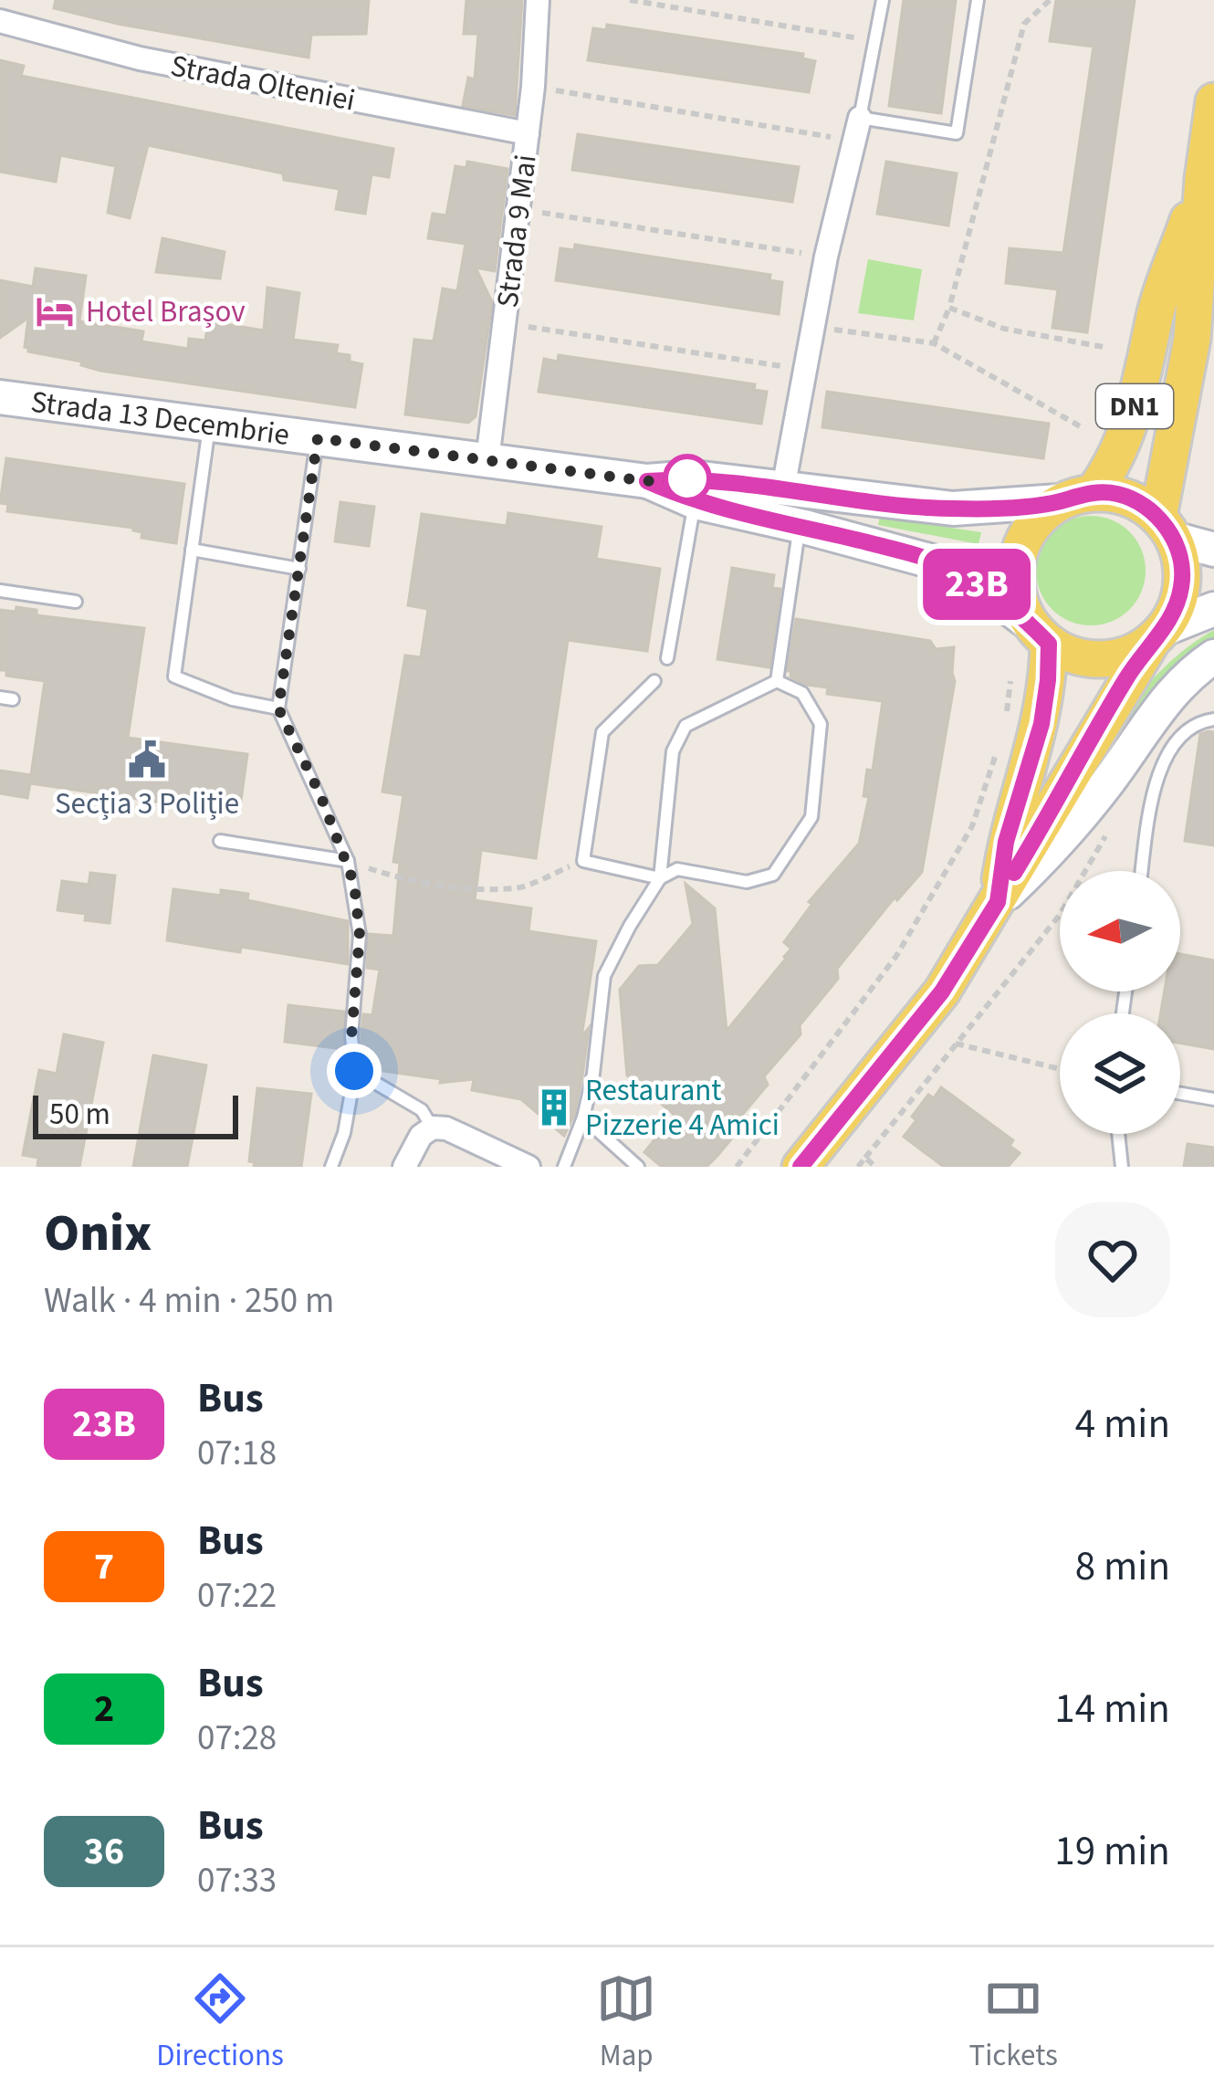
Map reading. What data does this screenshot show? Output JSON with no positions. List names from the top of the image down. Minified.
{"streets":{"main road":["DN1","Strada 13 Decembrie"],"street":["Strada Olteniei","Strada 9 Mai"]},"crossings":[["Strada Olteniei","Strada 9 Mai"],["Strada 9 Mai","Strada 13 Decembrie"],["DN1","Strada 13 Decembrie"]],"places":{"hotel":["Hotel Brașov"],"public building":["Secția 3 Poliție"],"building":["Restaurant Pizzerie 4 Amici"]},"lines":["bus line 23B"],"scale_bar":"50 m","north":"left","page":{"on_map":"23B","scale":"50 m","heading":["Onix","Walk · 4 min · 250 m"],"list":[{"mark":"23B","name":"Bus","note":"07:18","value":"4 min"},{"mark":"7","name":"Bus","note":"07:22","value":"8 min"},{"mark":"2","name":"Bus","note":"07:28","value":"14 min"},{"mark":"36","name":"Bus","note":"07:33","value":"19 min"}],"tabs":["Directions","Map","Tickets"]}}
